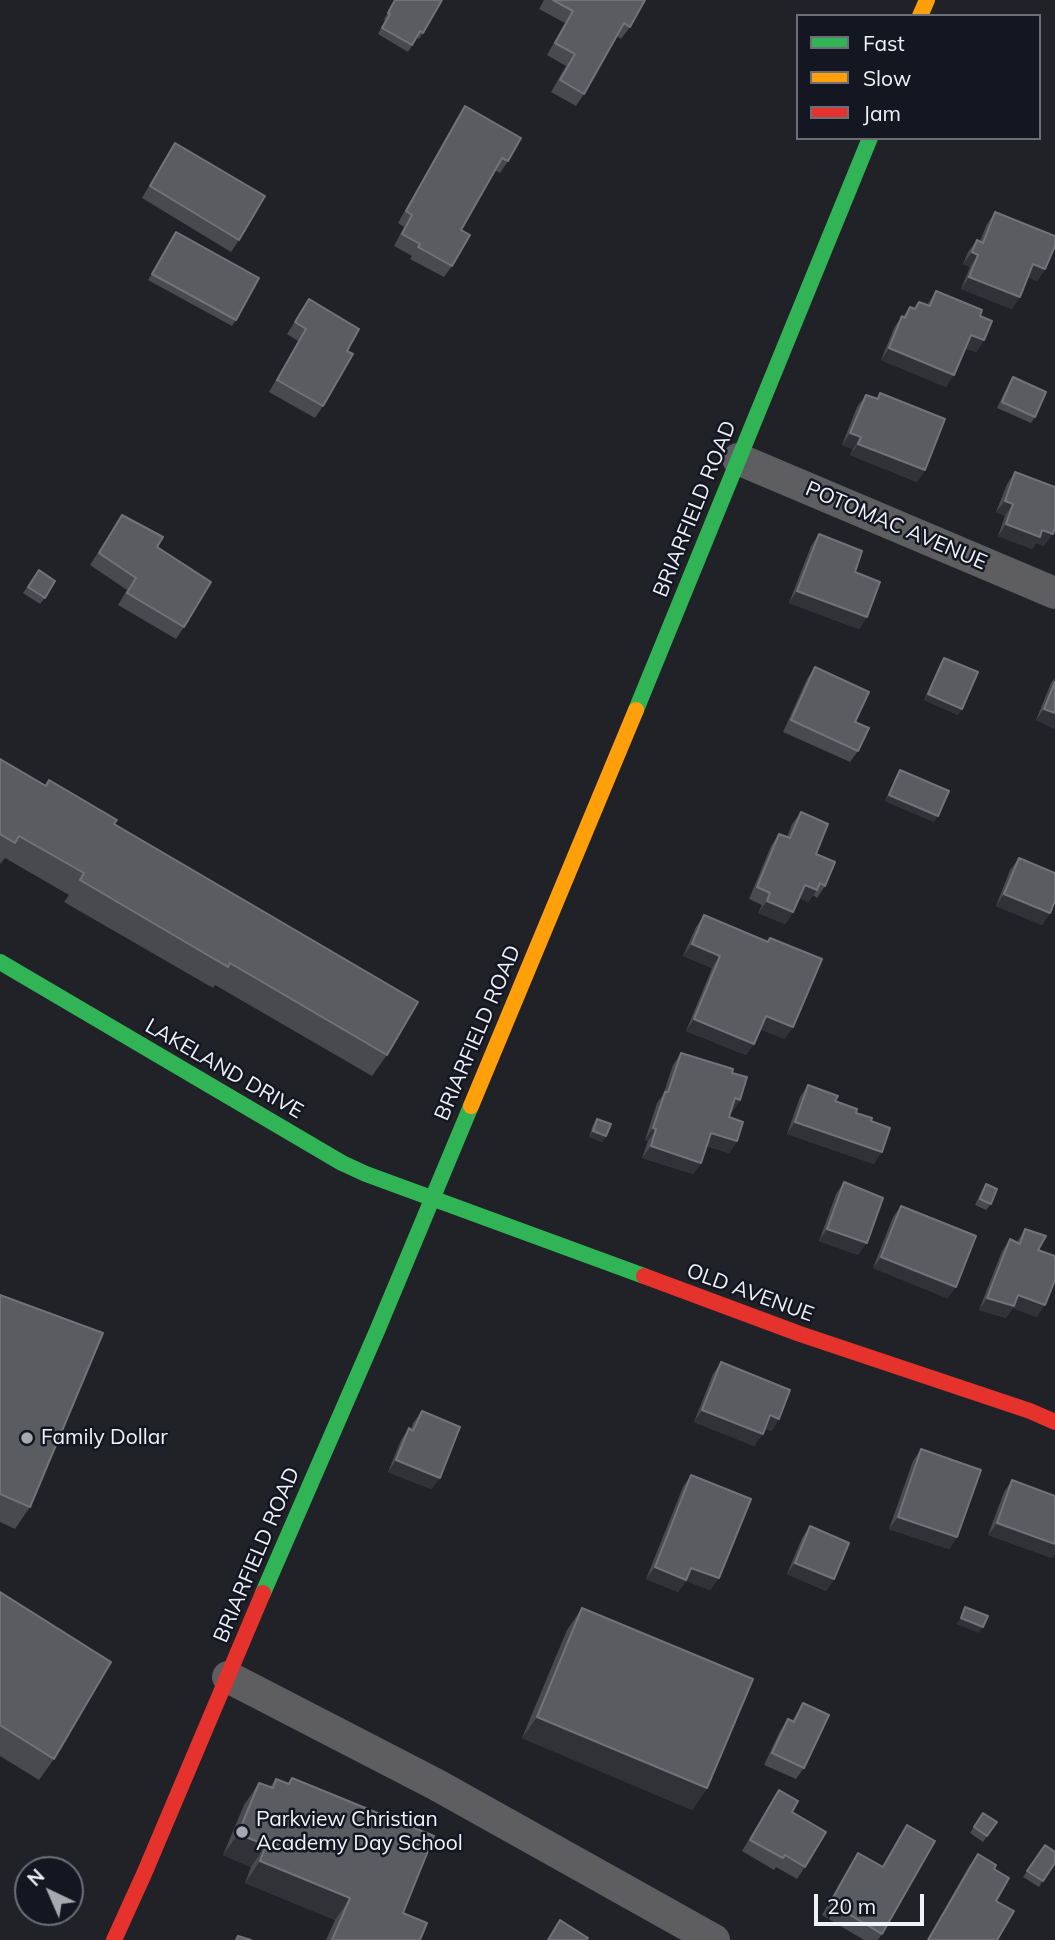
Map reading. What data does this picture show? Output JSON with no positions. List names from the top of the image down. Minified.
{"streets":{"main road":["BRIARFIELD ROAD","LAKELAND DRIVE","OLD AVENUE"],"street":["POTOMAC AVENUE"]},"crossings":[["BRIARFIELD ROAD","POTOMAC AVENUE"],["BRIARFIELD ROAD","LAKELAND DRIVE"],["BRIARFIELD ROAD","OLD AVENUE"],["LAKELAND DRIVE","OLD AVENUE"]],"places":["Family Dollar","Parkview Christian Academy Day School"],"legend":["Fast","Slow","Jam"],"scale_bar":"20 m","north":"top left"}
